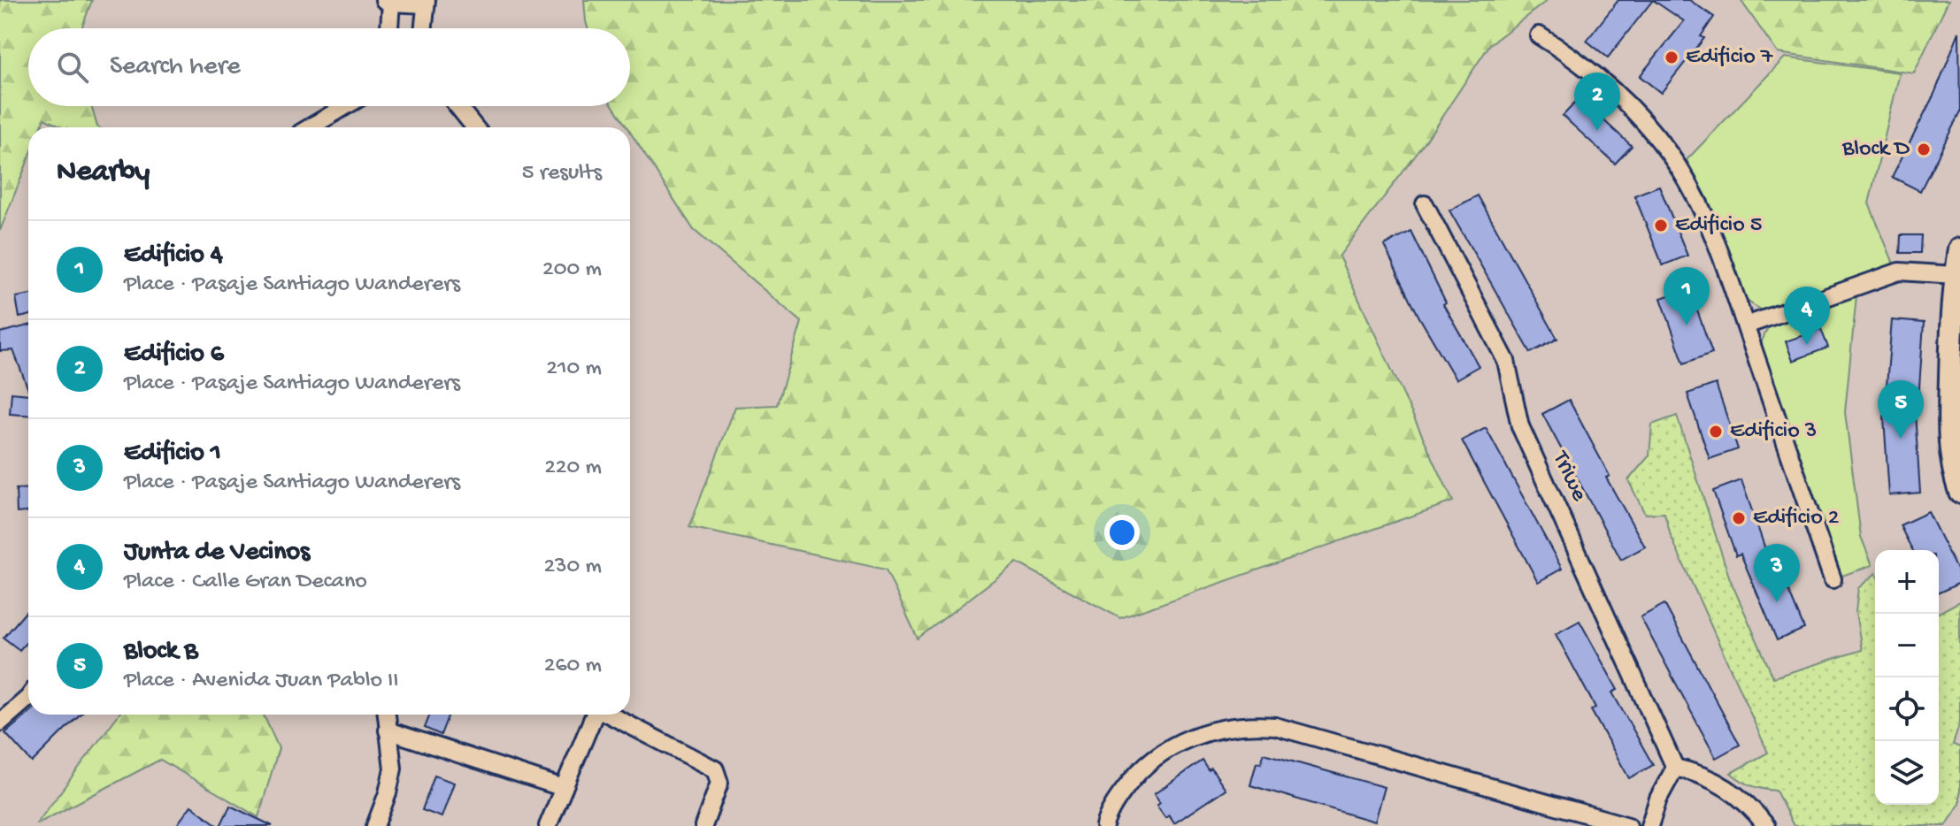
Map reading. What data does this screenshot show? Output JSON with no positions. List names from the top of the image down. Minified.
{"streets":{"street":["Triwe"]},"places":["Edificio 7","Block D","Edificio 5","Edificio 3","Edificio 2"],"page":{"search":"Search here","pins":["2","1","4","5","3"],"heading":["Nearby","5 results"],"list":[{"mark":"1","name":"Edificio 4","note":"Place · Pasaje Santiago Wanderers","value":"200 m"},{"mark":"2","name":"Edificio 6","note":"Place · Pasaje Santiago Wanderers","value":"210 m"},{"mark":"3","name":"Edificio 1","note":"Place · Pasaje Santiago Wanderers","value":"220 m"},{"mark":"4","name":"Junta de Vecinos","note":"Place · Calle Gran Decano","value":"230 m"},{"mark":"5","name":"Block B","note":"Place · Avenida Juan Pablo II","value":"260 m"}],"map_buttons":["+","−"]}}
